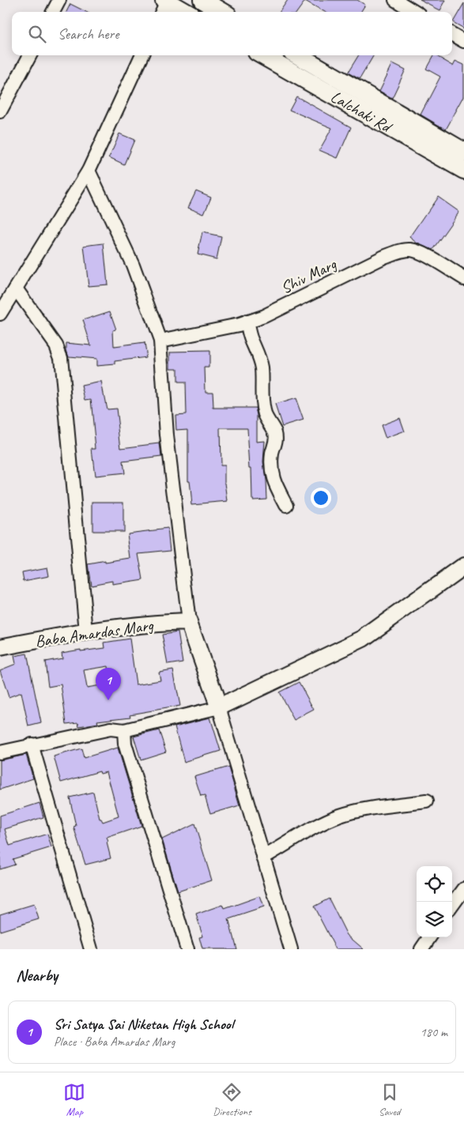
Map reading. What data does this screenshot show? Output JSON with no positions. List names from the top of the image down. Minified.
{"streets":{"main road":["Lalchaki Rd"],"street":["Shiv Marg","Baba Amardas Marg"]},"page":{"search":"Search here","pins":"1","heading":"Nearby","list":[{"mark":"1","name":"Sri Satya Sai Niketan High School","note":"Place · Baba Amardas Marg","value":"180 m"}],"nav":["Map","Directions","Saved"]}}
